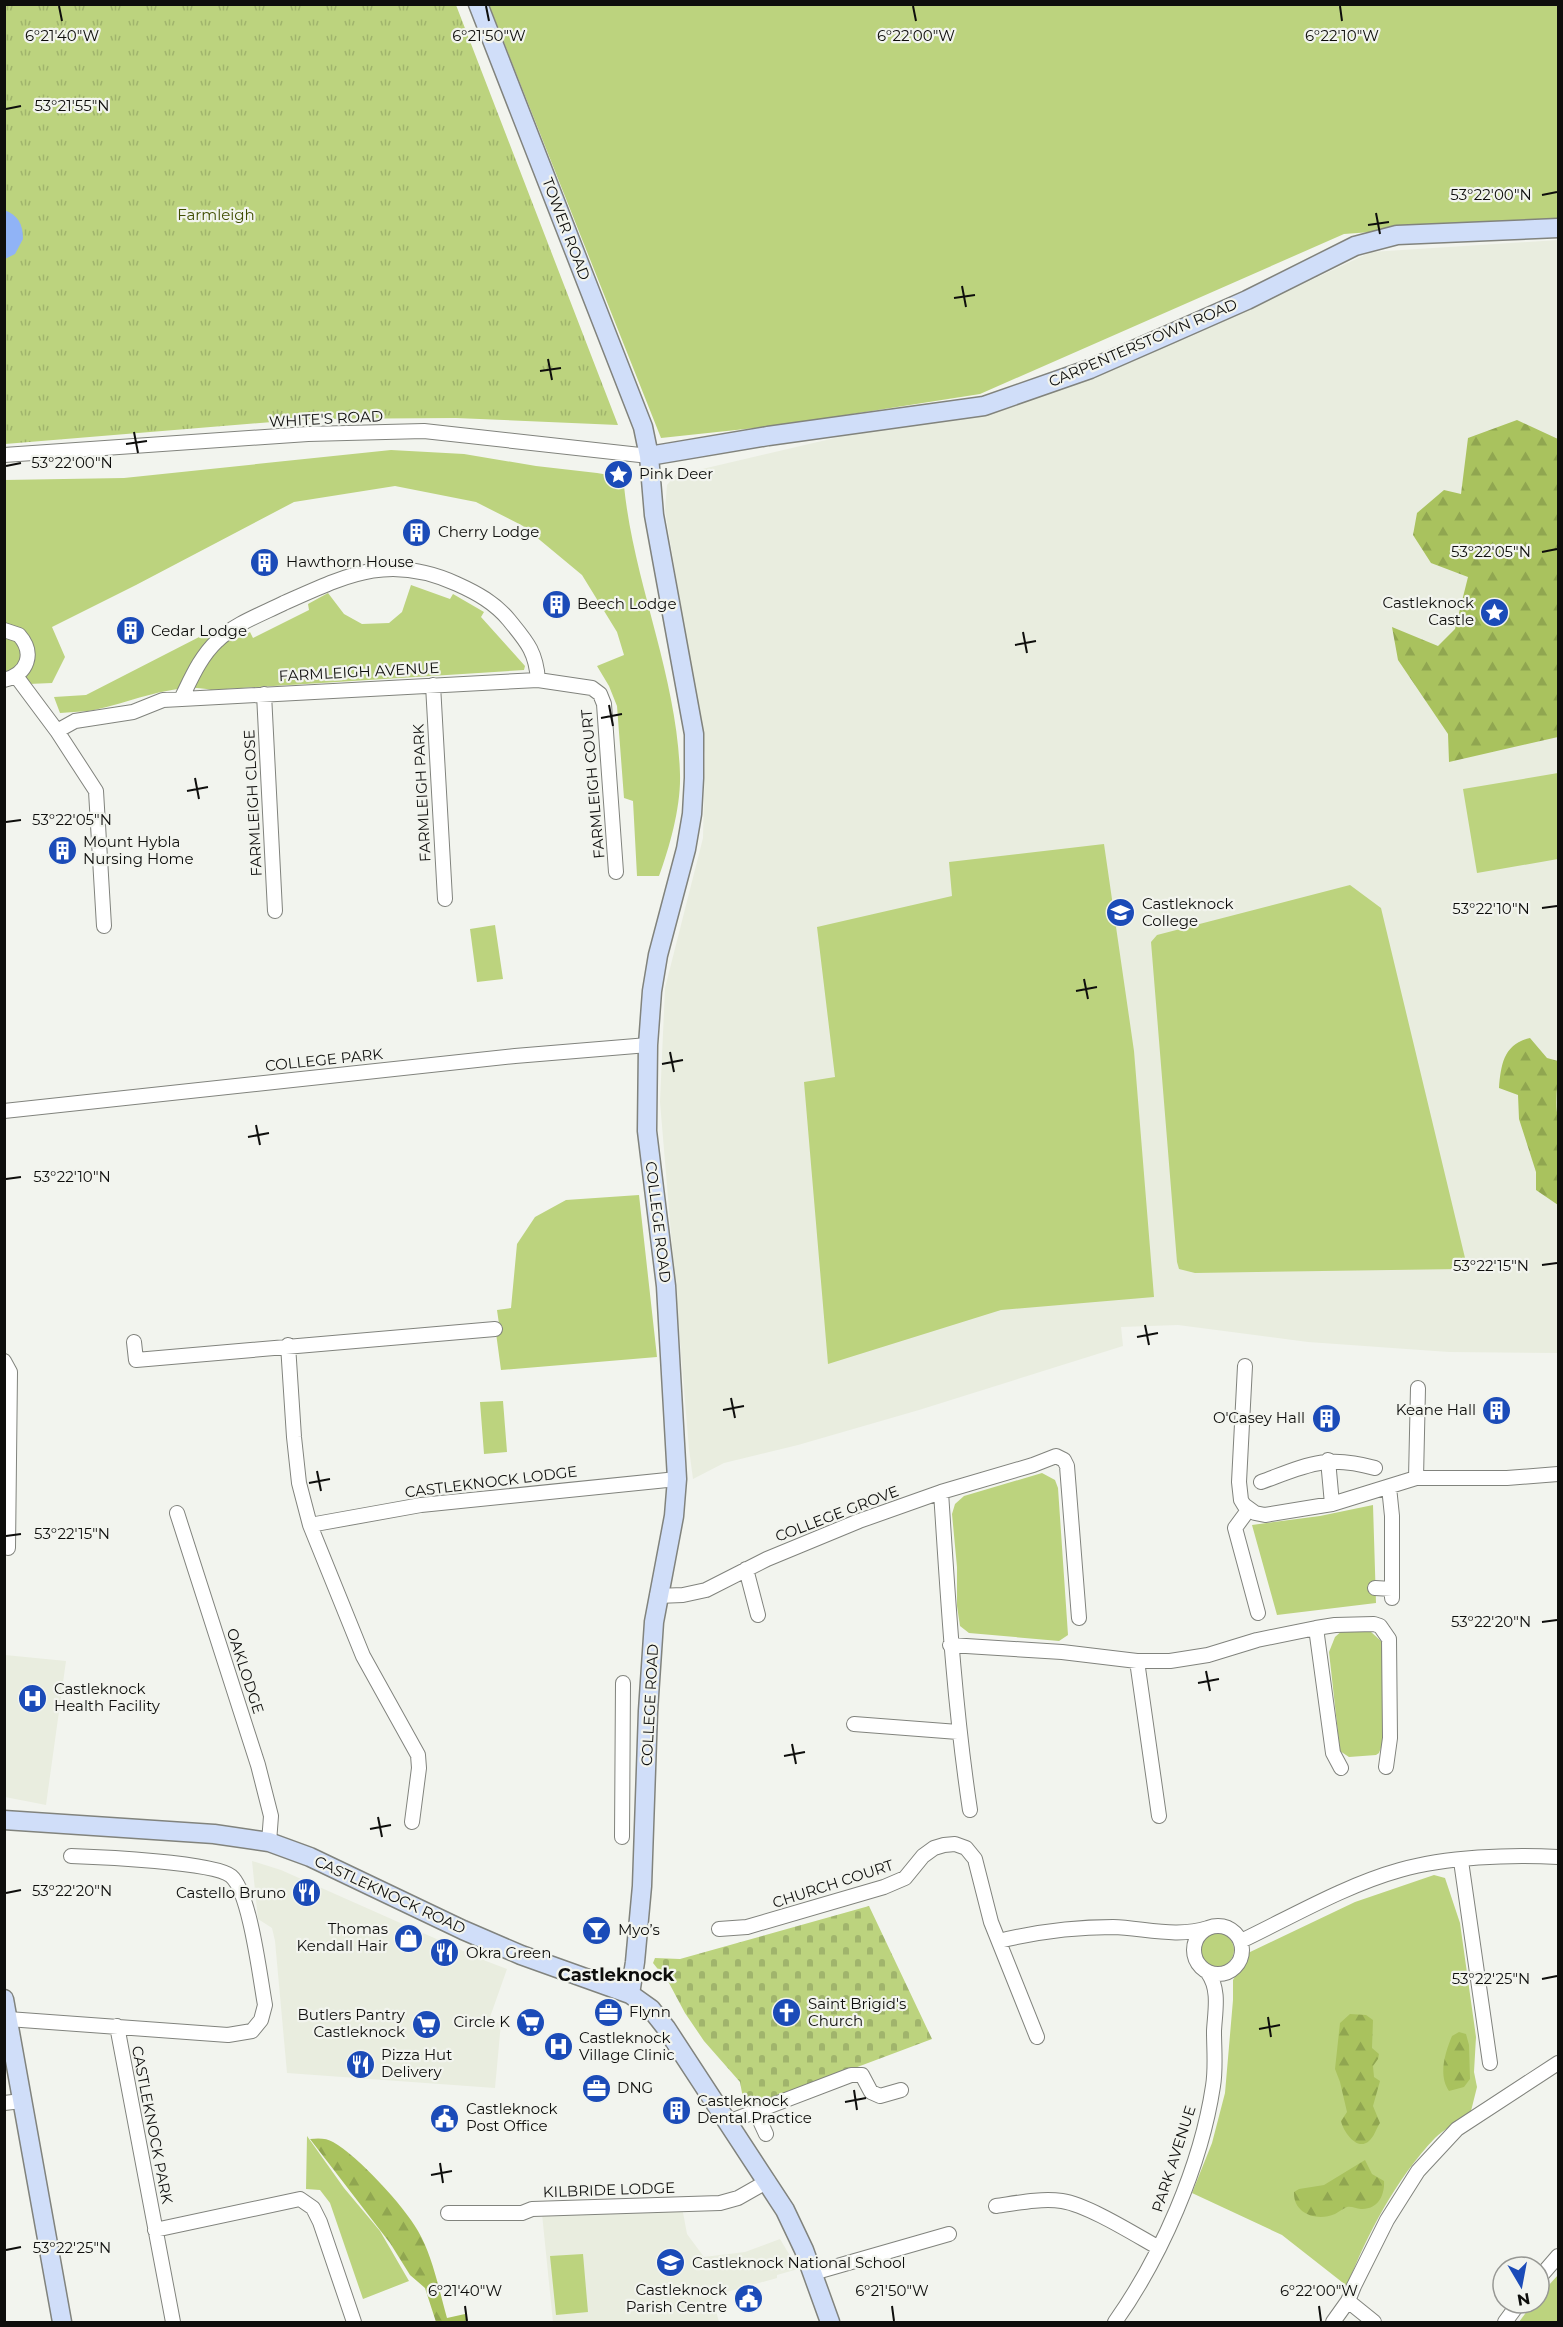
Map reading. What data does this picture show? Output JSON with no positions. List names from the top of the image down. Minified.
{"streets":{"street":["TOWER ROAD","CARPENTERSTOWN ROAD","WHITE'S ROAD","FARMLEIGH AVENUE","FARMLEIGH COURT","FARMLEIGH PARK","FARMLEIGH CLOSE","COLLEGE PARK","COLLEGE ROAD","CASTLEKNOCK LODGE","COLLEGE GROVE","OAKLODGE","CHURCH COURT","CASTLEKNOCK ROAD","CASTLEKNOCK PARK","PARK AVENUE","KILBRIDE LODGE"]},"crossings":[["TOWER ROAD","CARPENTERSTOWN ROAD"],["TOWER ROAD","WHITE'S ROAD"],["TOWER ROAD","COLLEGE ROAD"],["CARPENTERSTOWN ROAD","WHITE'S ROAD"],["CARPENTERSTOWN ROAD","COLLEGE ROAD"],["WHITE'S ROAD","COLLEGE ROAD"],["FARMLEIGH AVENUE","FARMLEIGH COURT"],["FARMLEIGH AVENUE","FARMLEIGH PARK"],["FARMLEIGH AVENUE","FARMLEIGH CLOSE"],["COLLEGE PARK","COLLEGE ROAD"],["COLLEGE ROAD","CASTLEKNOCK LODGE"],["COLLEGE ROAD","COLLEGE GROVE"],["COLLEGE ROAD","CASTLEKNOCK ROAD"],["OAKLODGE","CASTLEKNOCK ROAD"],["CASTLEKNOCK ROAD","KILBRIDE LODGE"]],"districts":["Castleknock"],"parks":["Farmleigh"],"places":{"place":["Pink Deer","Castleknock Castle"],"building":["Cherry Lodge","Hawthorn House","Beech Lodge","Cedar Lodge","Mount Hybla Nursing Home","Keane Hall","O'Casey Hall","Castleknock Dental Practice"],"school or university":["Castleknock College","Castleknock National School"],"hospital":["Castleknock Health Facility","Castleknock Village Clinic"],"restaurant":["Castello Bruno","Okra Green","Pizza Hut Delivery"],"bar":["Myo’s"],"shop":["Thomas Kendall Hair"],"office":["Flynn","DNG"],"church":["Saint Brigid's Church"],"supermarket":["Circle K","Butlers Pantry Castleknock"],"public building":["Castleknock Post Office","Castleknock Parish Centre"]},"north":"bottom","coordinates":["6°21'40\"W","6°21'50\"W","6°22'00\"W","6°22'10\"W","53°21'55\"N","53°22'00\"N","53°22'05\"N","53°22'10\"N","53°22'15\"N","53°22'20\"N","53°22'25\"N"]}
